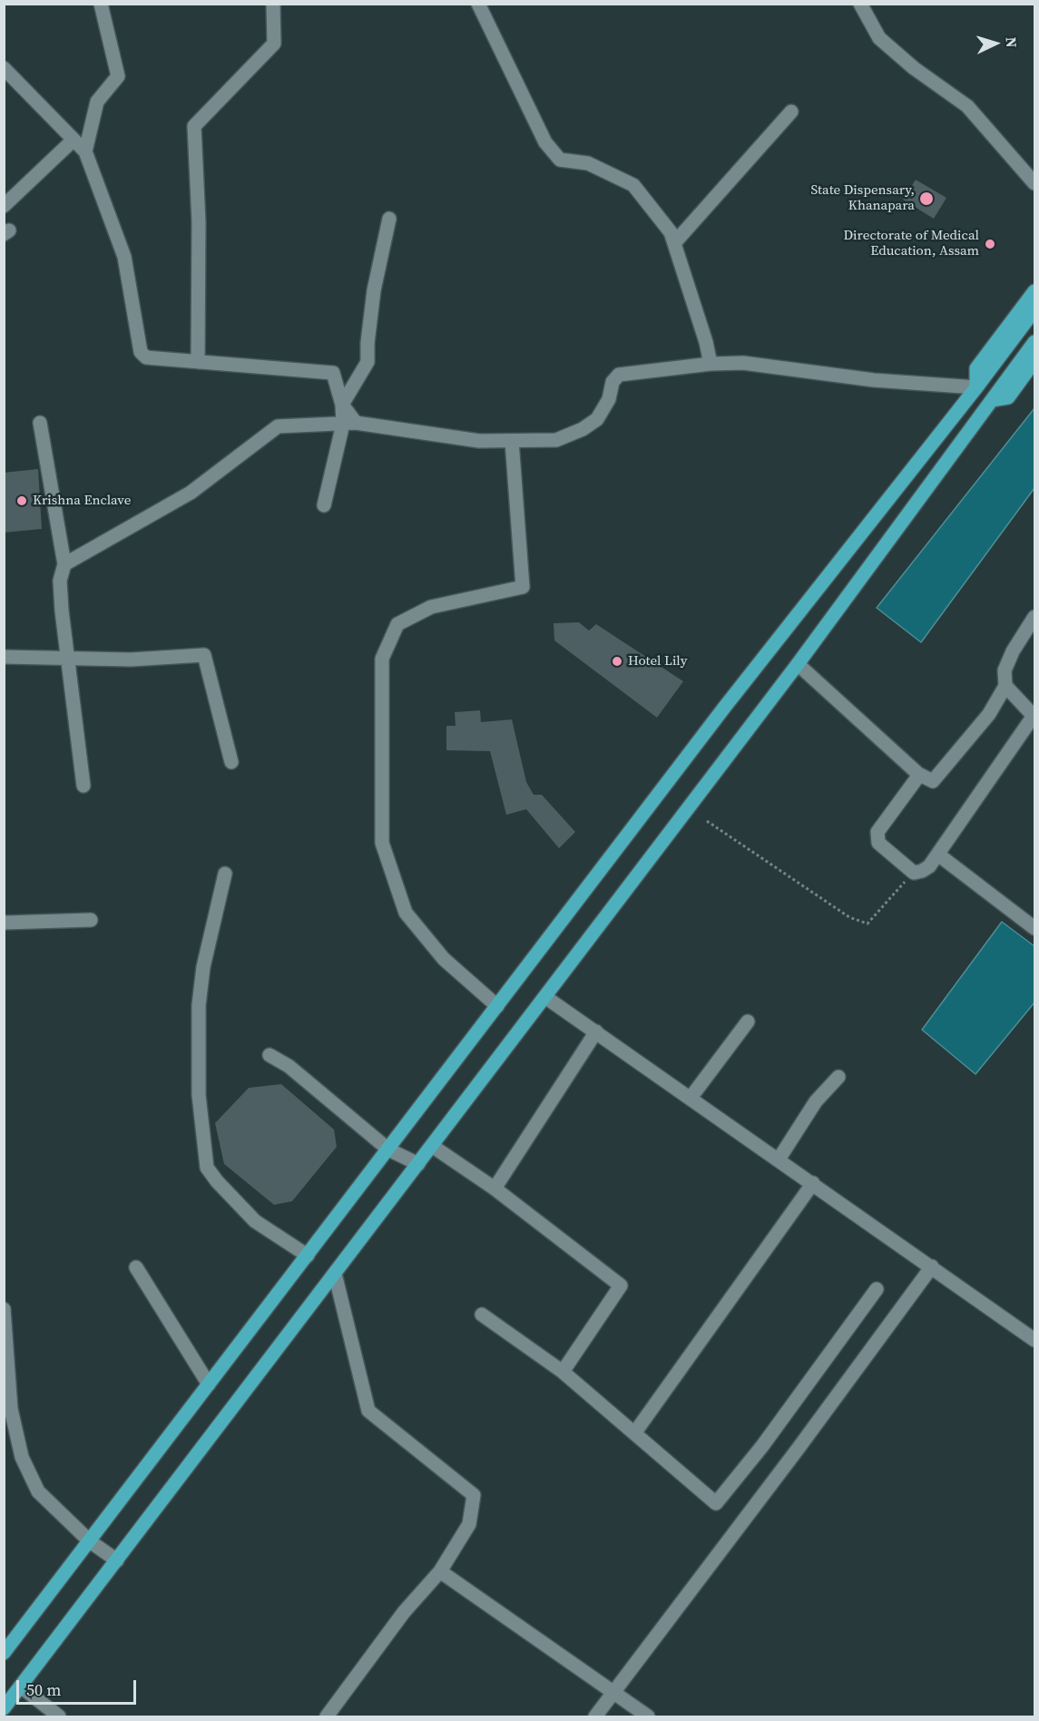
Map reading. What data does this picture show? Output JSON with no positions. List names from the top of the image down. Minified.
{"places":["State Dispensary, Khanapara","Directorate of Medical Education, Assam","Krishna Enclave","Hotel Lily"],"scale_bar":"50 m","north":"right"}
